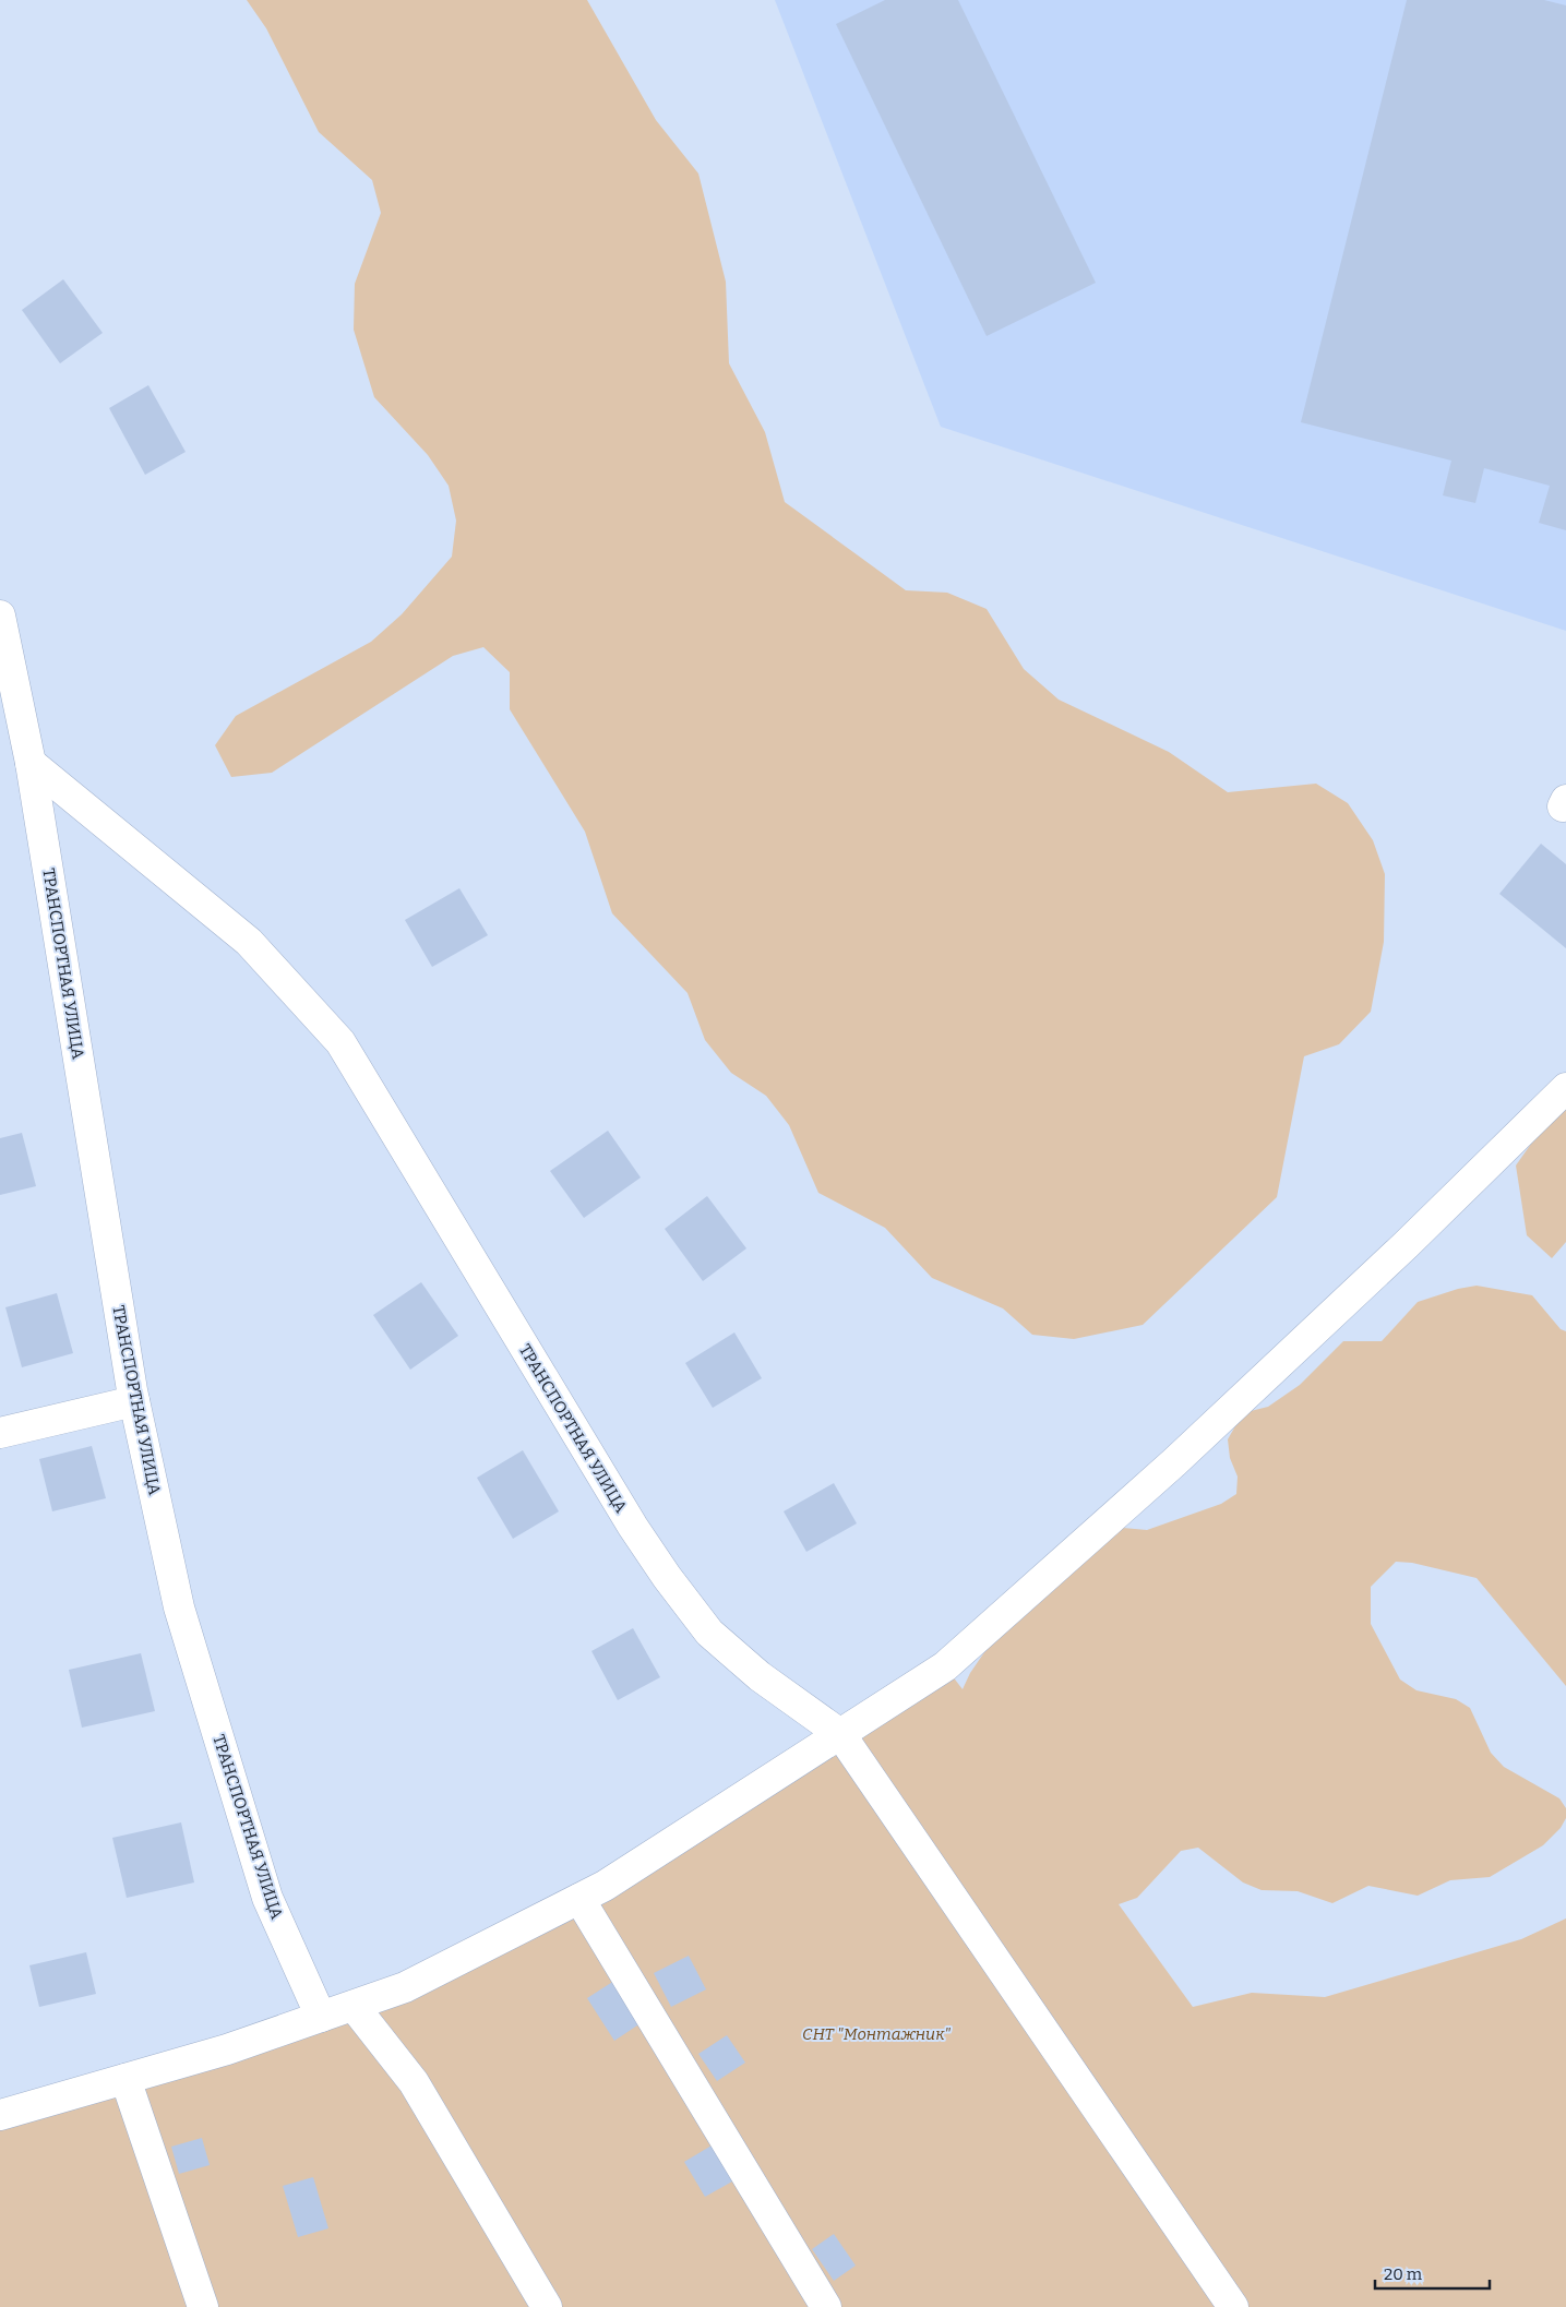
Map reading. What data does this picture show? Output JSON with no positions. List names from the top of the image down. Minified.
{"streets":{"street":["ТРАНСПОРТНАЯ УЛИЦА"]},"parks":["СНТ \"Монтажник\""],"scale_bar":"20 m"}
